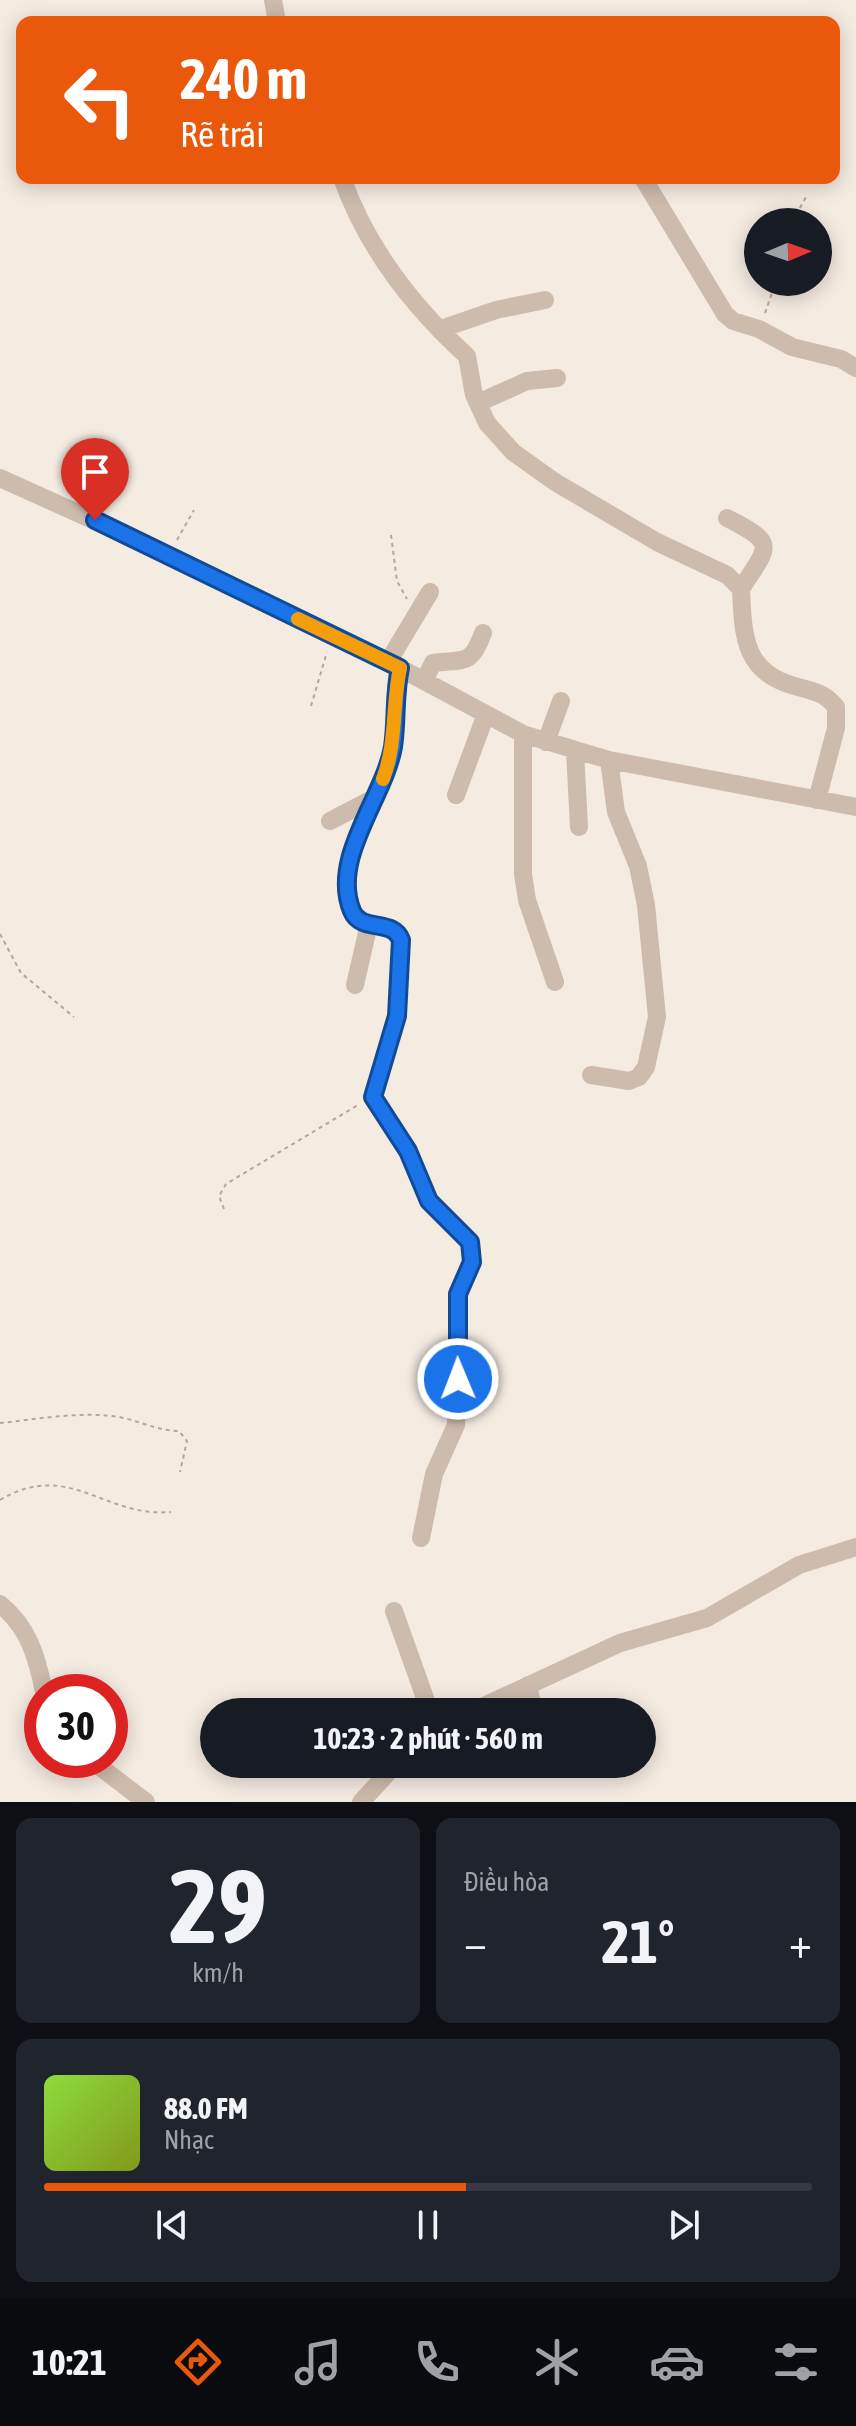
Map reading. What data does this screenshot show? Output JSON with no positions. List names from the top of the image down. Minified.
{"north":"right","page":{"turn":["240 m","Rẽ trái"],"limit":"30","trip":"10:23 · 2 phút · 560 m","tile":[["29","km/h"],"Điều hòa"],"heat":["−","21°","+"],"song":["88.0 FM","Nhạc"],"tabs":"10:21"}}
